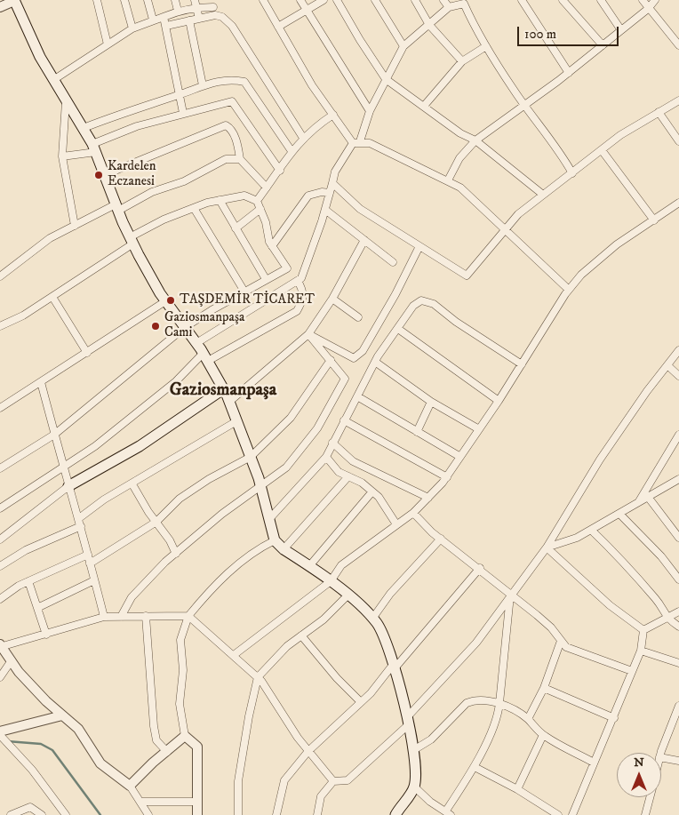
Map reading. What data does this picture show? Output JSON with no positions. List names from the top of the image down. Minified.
{"districts":["Gaziosmanpaşa"],"places":["Kardelen Eczanesi","TAŞDEMİR TİCARET","Gaziosmanpaşa Cami"],"scale_bar":"100 m","north":"top"}
